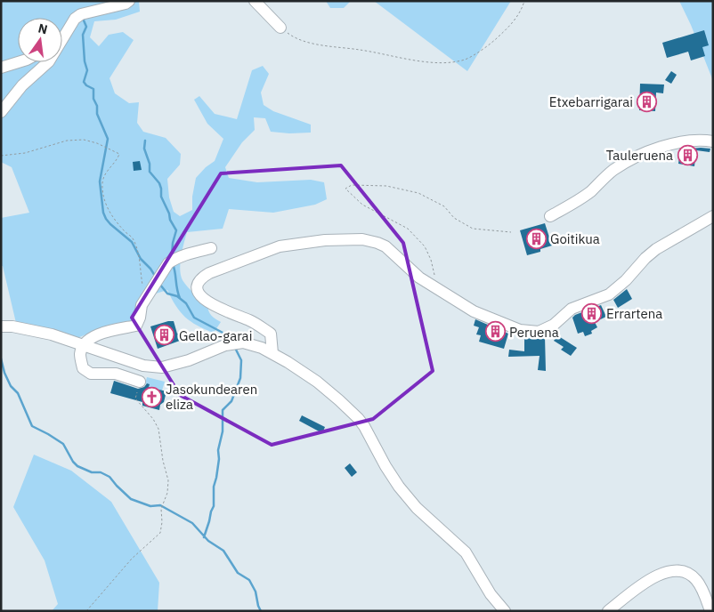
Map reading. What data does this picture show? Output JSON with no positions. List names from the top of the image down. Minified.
{"places":{"building":["Etxebarrigarai","Tauleruena","Goitikua","Errartena","Peruena","Gellao-garai"],"church":["Jasokundearen eliza"]},"north":"top"}
